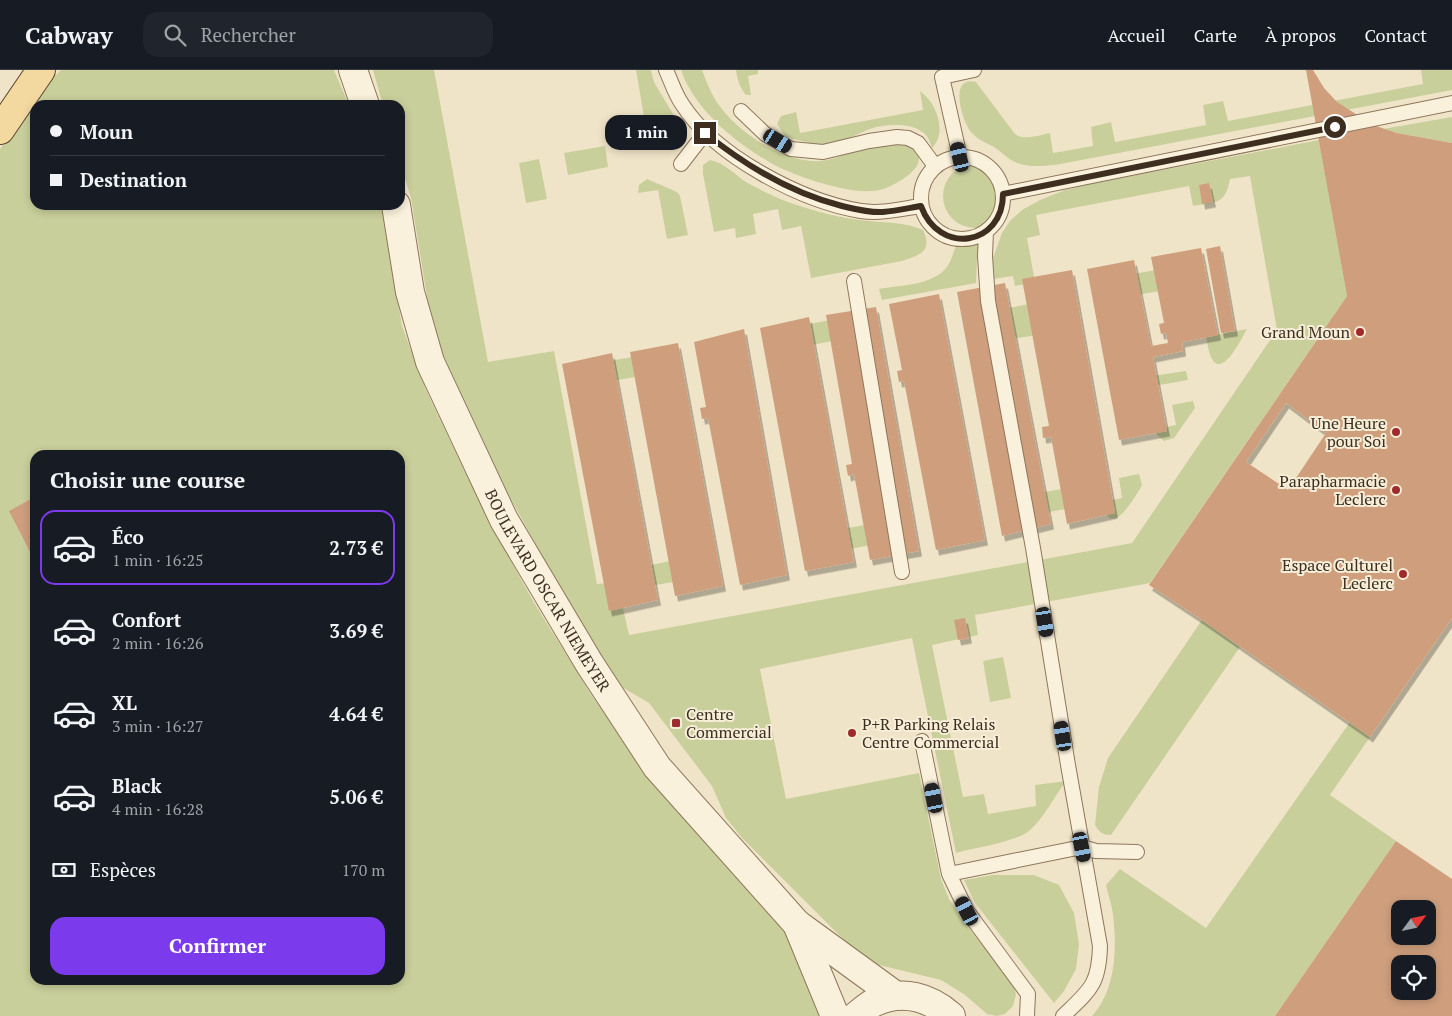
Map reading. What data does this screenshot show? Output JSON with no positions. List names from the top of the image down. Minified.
{"streets":{"street":["BOULEVARD OSCAR NIEMEYER"]},"places":{"other":["Grand Moun","Une Heure pour Soi","Parapharmacie Leclerc","Espace Culturel Leclerc","P+R Parking Relais Centre Commercial"],"transit":["Centre Commercial"]},"north":"top right","page":{"header":"Cabway","search":"Rechercher","nav":["Accueil","Carte","À propos","Contact"],"banner":["Moun","Destination"],"bubble":"1 min","heading":"Choisir une course","list":[{"name":"Éco","note":"1 min · 16:25","value":"2.73 €"},{"name":"Confort","note":"2 min · 16:26","value":"3.69 €"},{"name":"XL","note":"3 min · 16:27","value":"4.64 €"},{"name":"Black","note":"4 min · 16:28","value":"5.06 €"}],"pay":["Espèces","170 m"],"buttons":"Confirmer"}}
